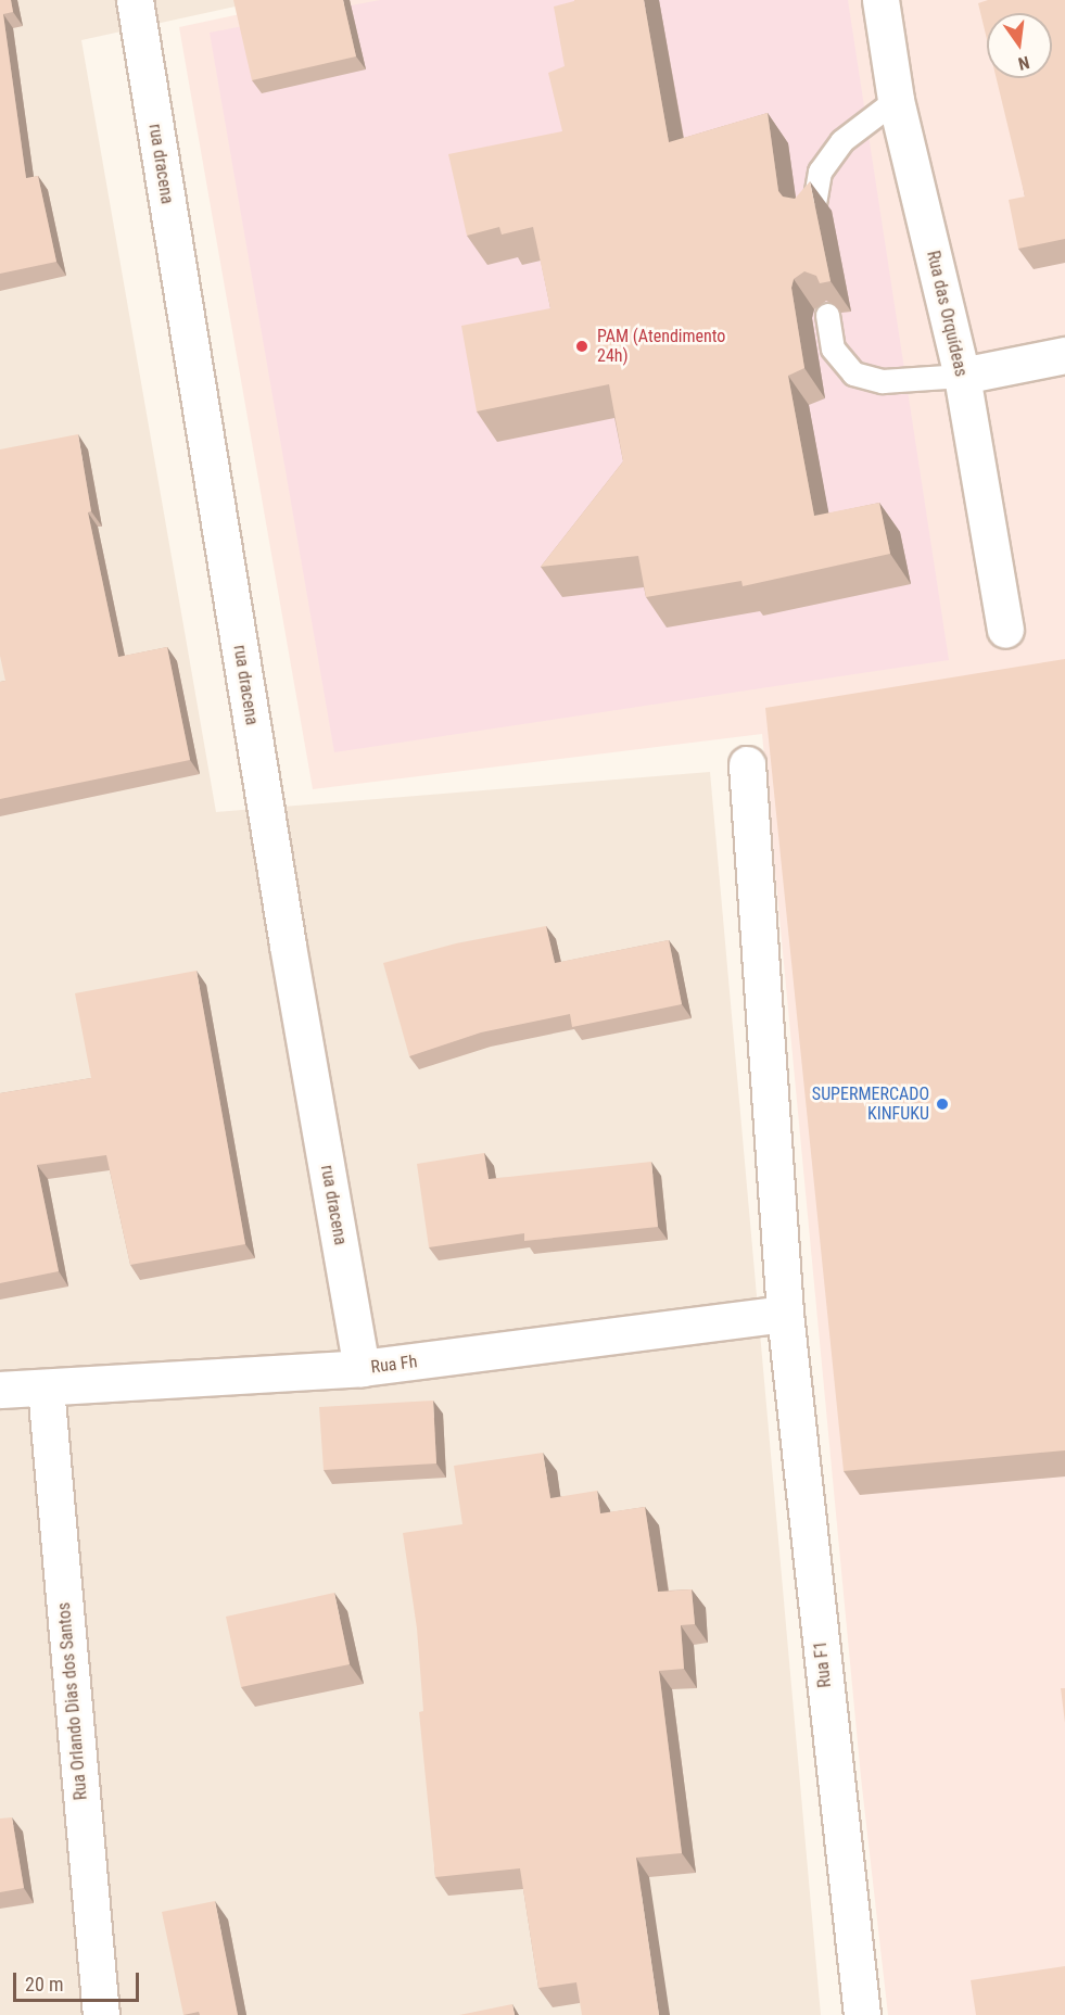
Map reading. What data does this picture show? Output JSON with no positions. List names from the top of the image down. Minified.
{"streets":{"street":["rua dracena","Rua das Orquídeas","Rua Fh","Rua F1","Rua Orlando Dias dos Santos"]},"crossings":[["rua dracena","Rua Fh"],["Rua Fh","Rua F1"],["Rua Fh","Rua Orlando Dias dos Santos"]],"places":["PAM (Atendimento 24h)","SUPERMERCADO KINFUKU"],"scale_bar":"20 m","north":"bottom"}
